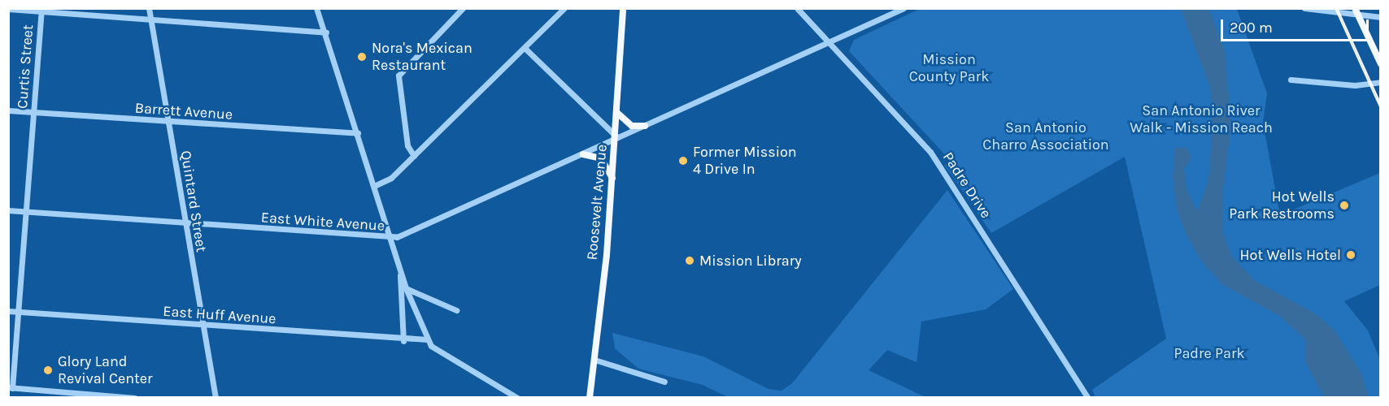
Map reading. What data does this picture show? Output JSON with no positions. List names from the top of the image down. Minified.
{"streets":{"main road":["Roosevelt Avenue"],"street":["Curtis Street","Barrett Avenue","Padre Drive","Quintard Street","East White Avenue","East Huff Avenue"]},"crossings":[["Curtis Street","Barrett Avenue"],["Curtis Street","East White Avenue"],["Curtis Street","East Huff Avenue"],["Barrett Avenue","Quintard Street"],["Padre Drive","East White Avenue"],["Quintard Street","East White Avenue"],["Quintard Street","East Huff Avenue"],["Roosevelt Avenue","East White Avenue"]],"parks":["Mission County Park","San Antonio River Walk - Mission Reach","San Antonio Charro Association","Padre Park"],"places":["Nora's Mexican Restaurant","Former Mission 4 Drive In","Hot Wells Park Restrooms","Hot Wells Hotel","Mission Library","Glory Land Revival Center"],"scale_bar":"200 m"}
